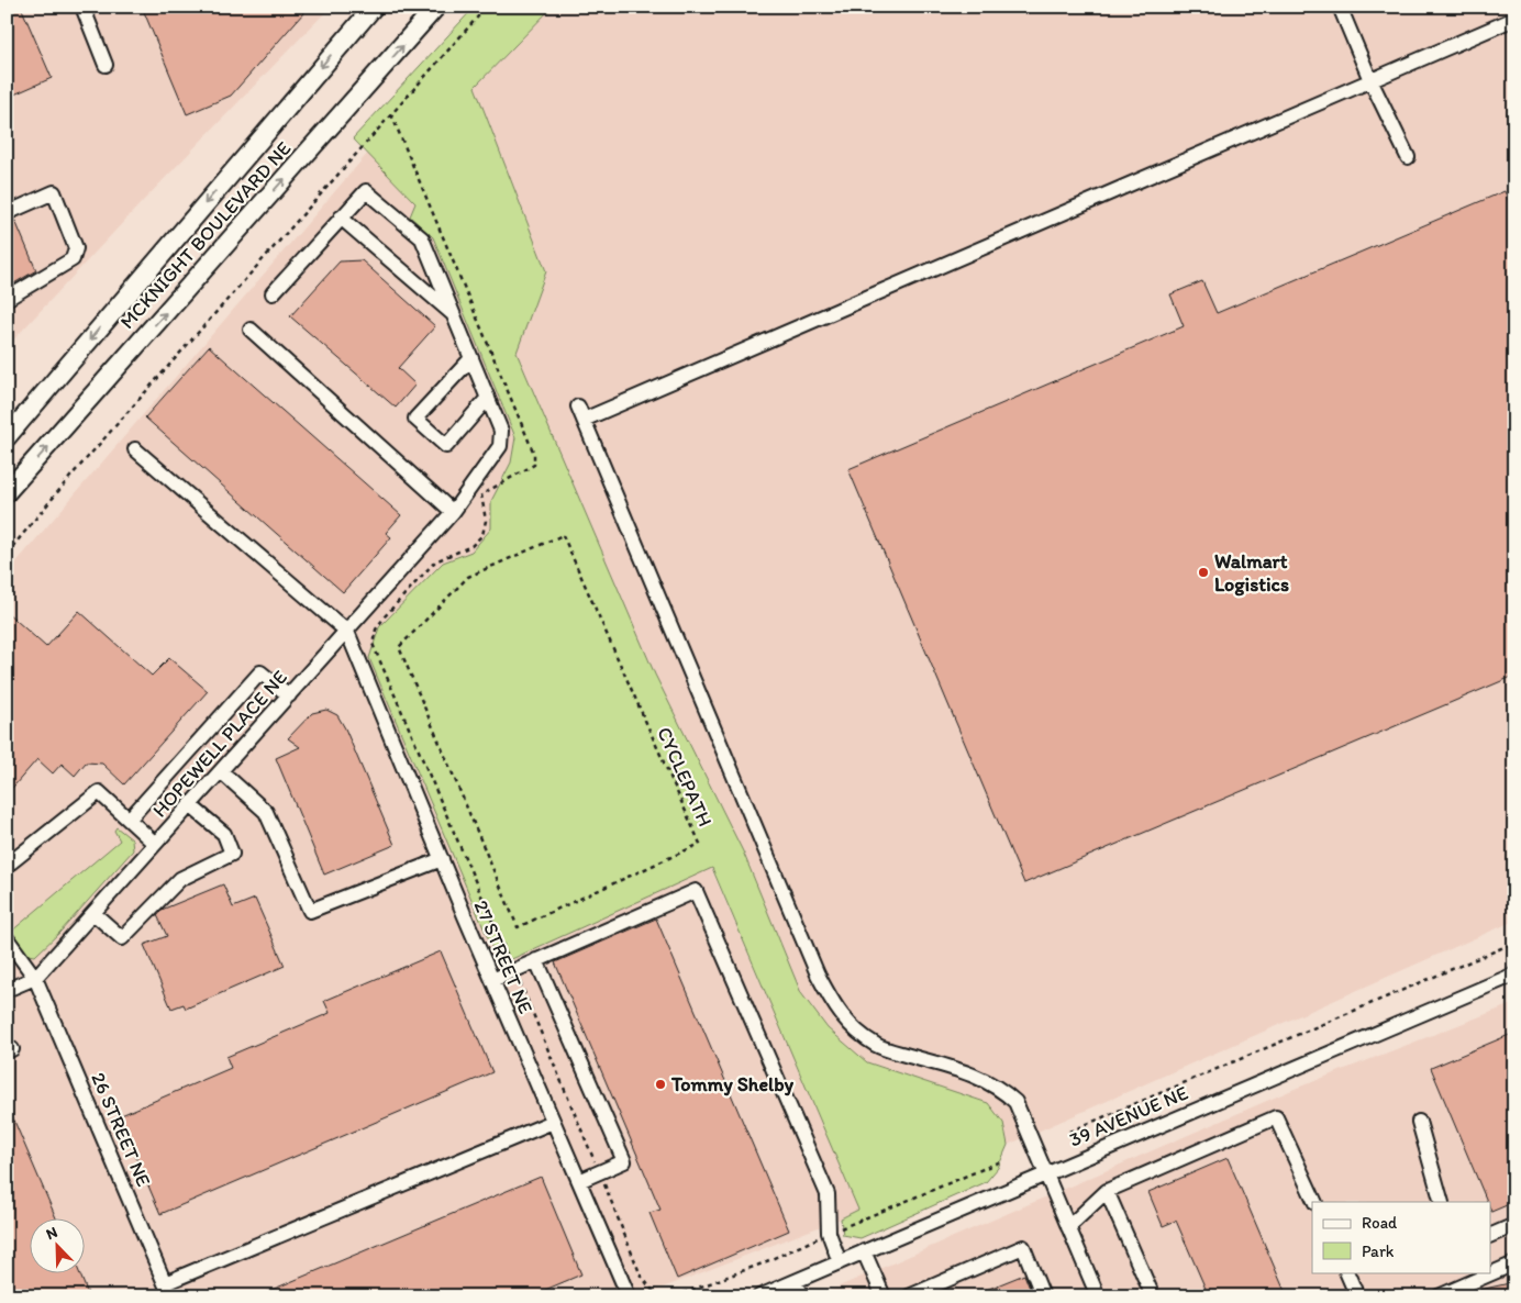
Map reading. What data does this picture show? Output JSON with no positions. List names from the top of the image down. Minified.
{"streets":{"main road":["MCKNIGHT BOULEVARD NE"],"street":["HOPEWELL PLACE NE","27 STREET NE","39 AVENUE NE","26 STREET NE"],"path":["CYCLEPATH"]},"crossings":[["HOPEWELL PLACE NE","27 STREET NE"],["HOPEWELL PLACE NE","26 STREET NE"]],"places":["Walmart Logistics","Tommy Shelby"],"legend":["Road","Park"],"north":"top left"}
